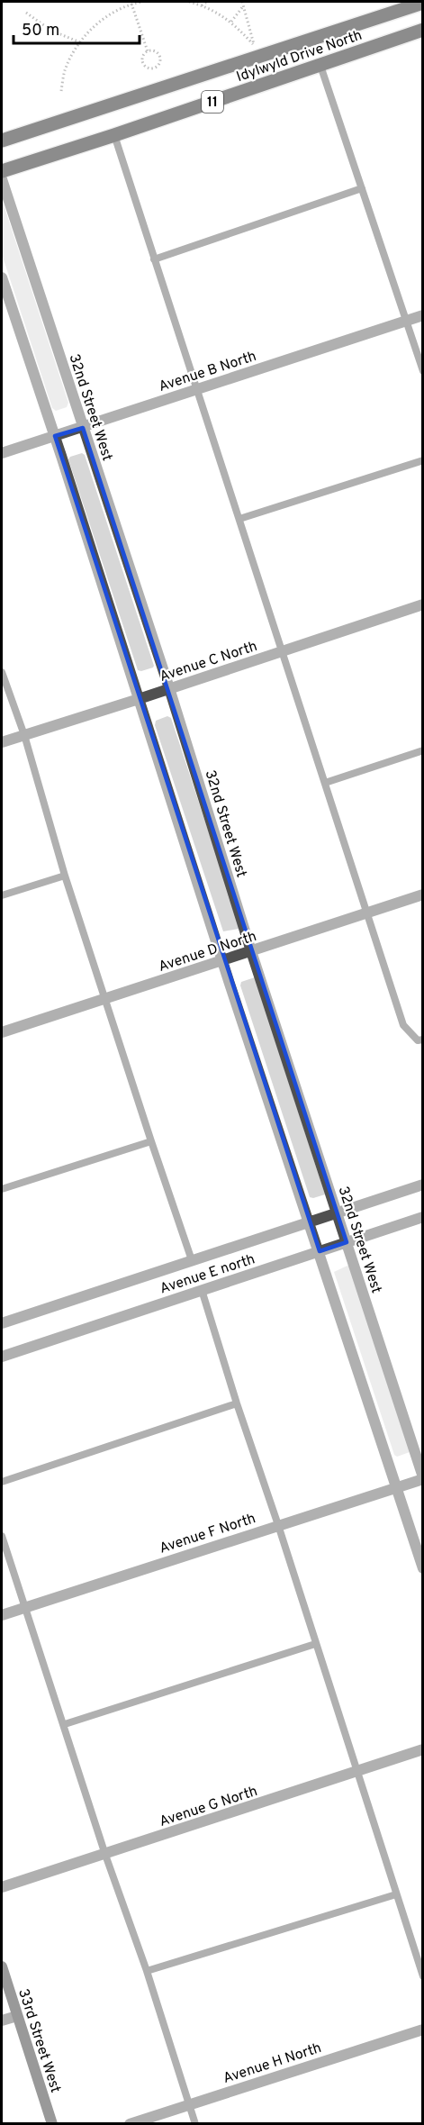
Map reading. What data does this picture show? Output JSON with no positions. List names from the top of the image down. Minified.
{"streets":{"main road":["Idylwyld Drive North","11","33rd Street West"],"street":["Avenue B North","32nd Street West","Avenue C North","Avenue D North","Avenue E north","Avenue F North","Avenue G North","Avenue H North"]},"crossings":[["Avenue B North","32nd Street West"],["32nd Street West","Avenue C North"],["32nd Street West","Avenue D North"],["32nd Street West","Avenue E north"],["32nd Street West","Avenue F North"]],"scale_bar":"50 m"}
